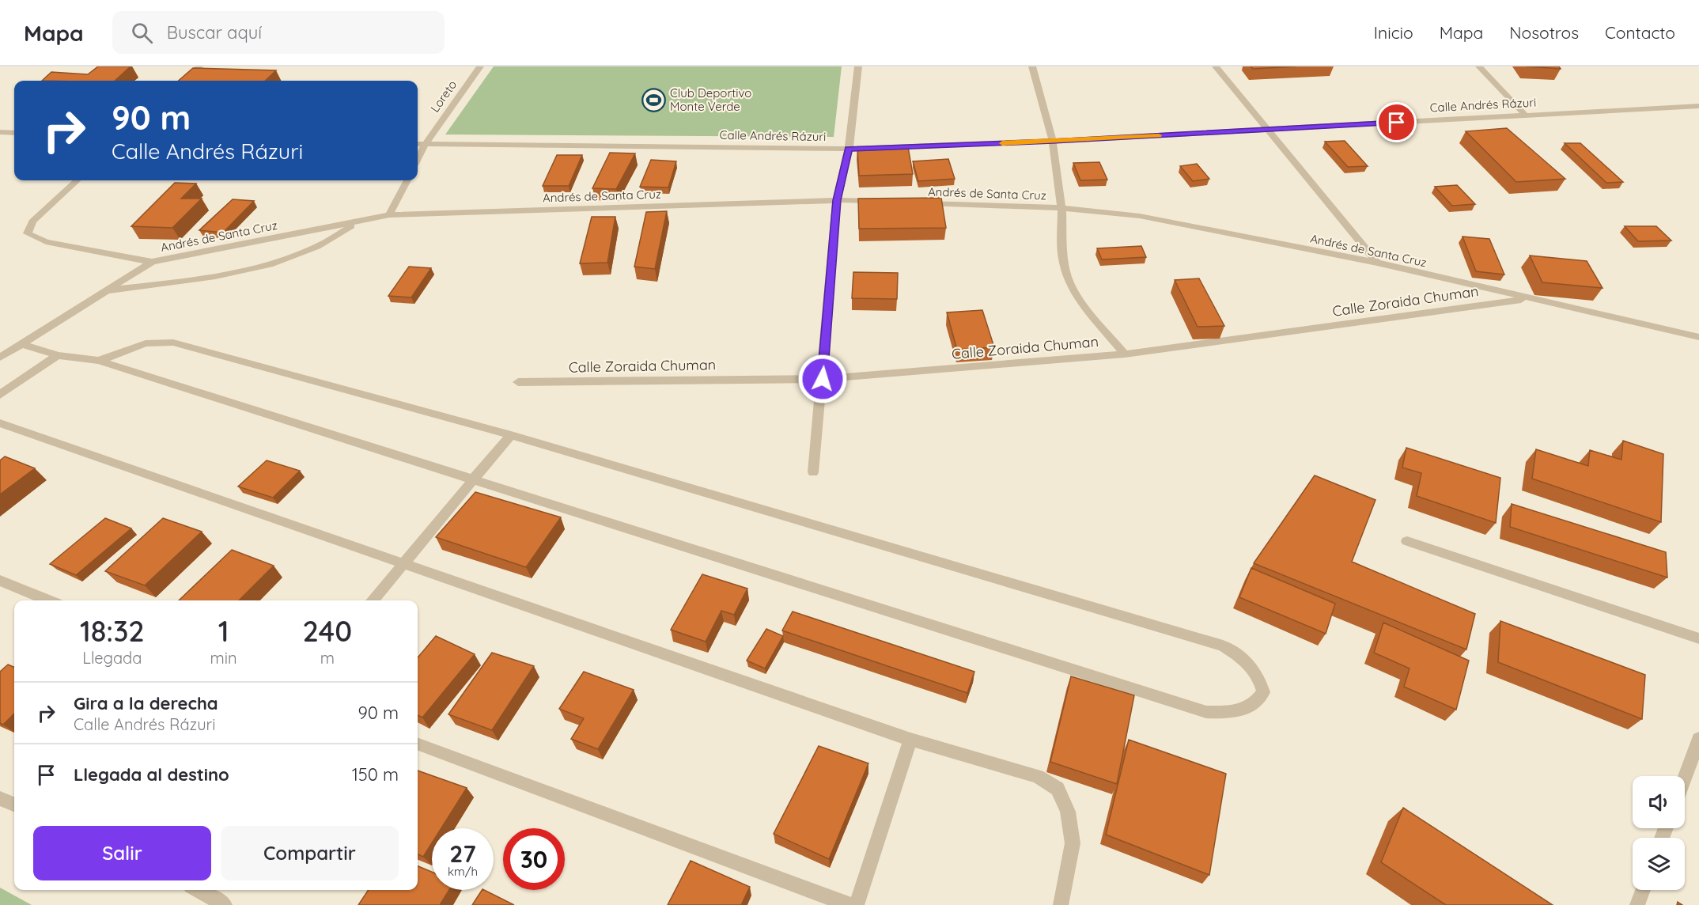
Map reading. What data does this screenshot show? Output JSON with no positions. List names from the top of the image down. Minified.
{"streets":{"street":["Loreto","Calle Andrés Rázuri","Andrés de Santa Cruz","Calle Zoraida Chuman"]},"crossings":[["Loreto","Calle Andrés Rázuri"],["Andrés de Santa Cruz","Calle Zoraida Chuman"]],"places":{"sports":["Club Deportivo Monte Verde"]},"page":{"header":"Mapa","search":"Buscar aquí","nav":["Inicio","Mapa","Nosotros","Contacto"],"turn":["90 m","Calle Andrés Rázuri"],"eta":["18:32","Llegada","1","min","240","m"],"list":[{"name":"Gira a la derecha","note":"Calle Andrés Rázuri","value":"90 m"},{"name":"Llegada al destino","value":"150 m"}],"buttons":["Salir","Compartir"],"speed":"27 km/h","limit":"30"}}
